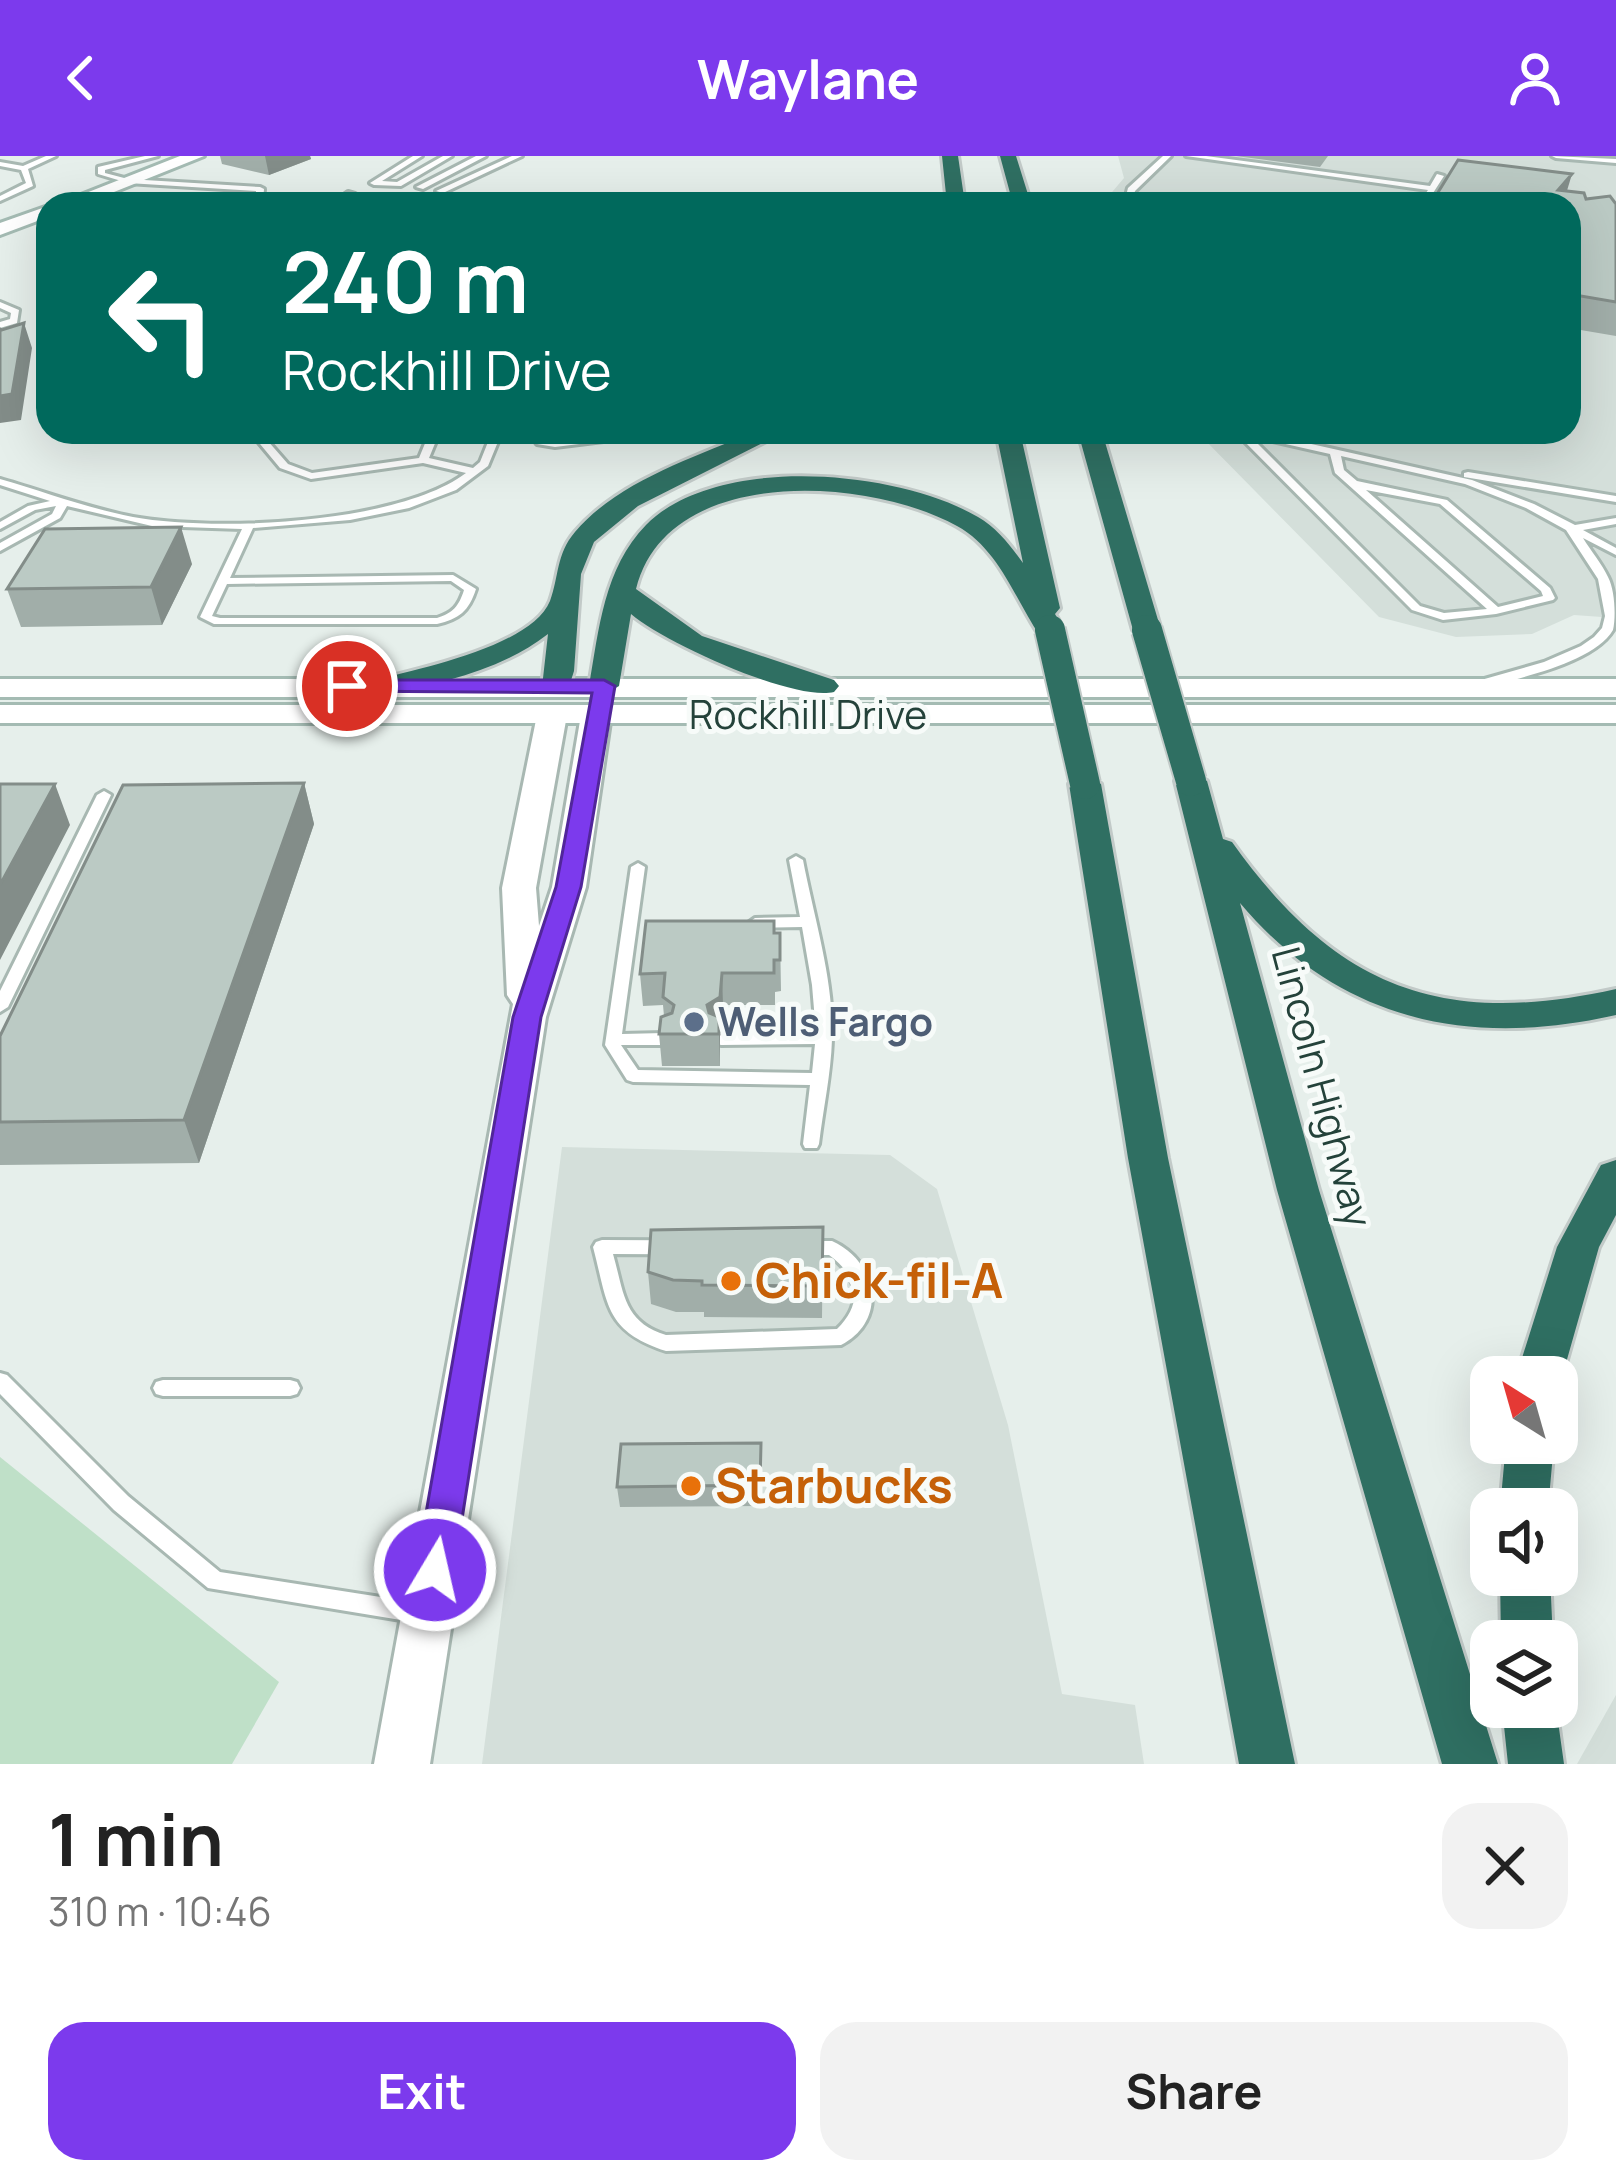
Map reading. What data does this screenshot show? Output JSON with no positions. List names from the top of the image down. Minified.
{"streets":{"highway":["Lincoln Highway"],"main road":["Rockhill Drive"]},"places":["Wells Fargo","Chick-fil-A","Starbucks"],"north":"top left","page":{"header":"Waylane","turn":["240 m","Rockhill Drive"],"heading":["1 min","310 m · 10:46"],"buttons":["Exit","Share"]}}
